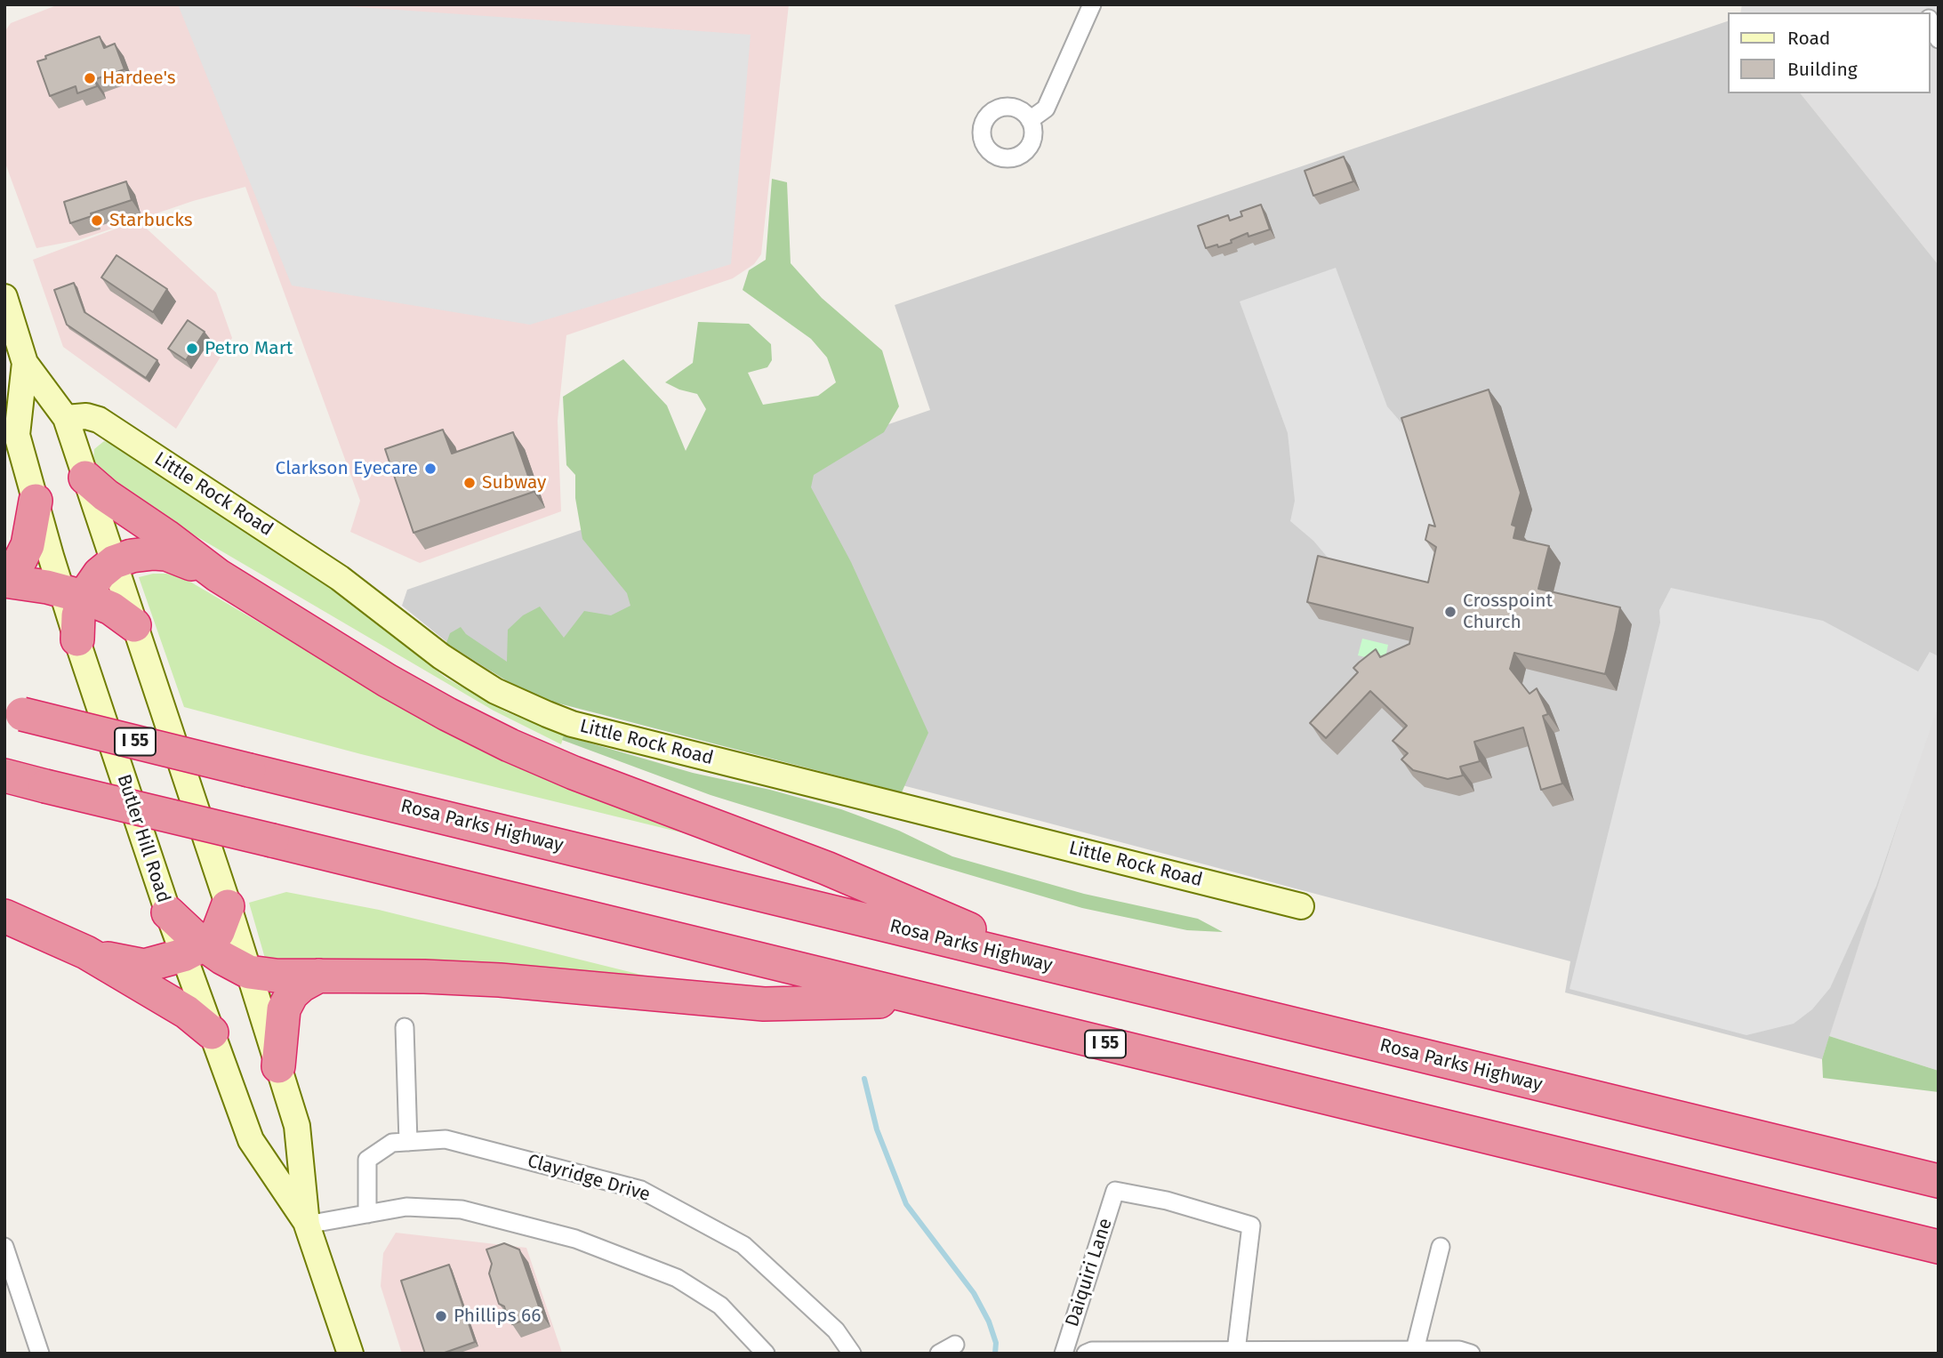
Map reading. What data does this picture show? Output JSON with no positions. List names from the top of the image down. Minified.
{"streets":{"highway":["I 55","Rosa Parks Highway"],"street":["Little Rock Road","Butler Hill Road","Clayridge Drive","Daiquiri Lane"]},"places":["Hardee's","Starbucks","Petro Mart","Clarkson Eyecare","Subway","Crosspoint Church","Phillips 66"],"legend":["Road","Building"]}
